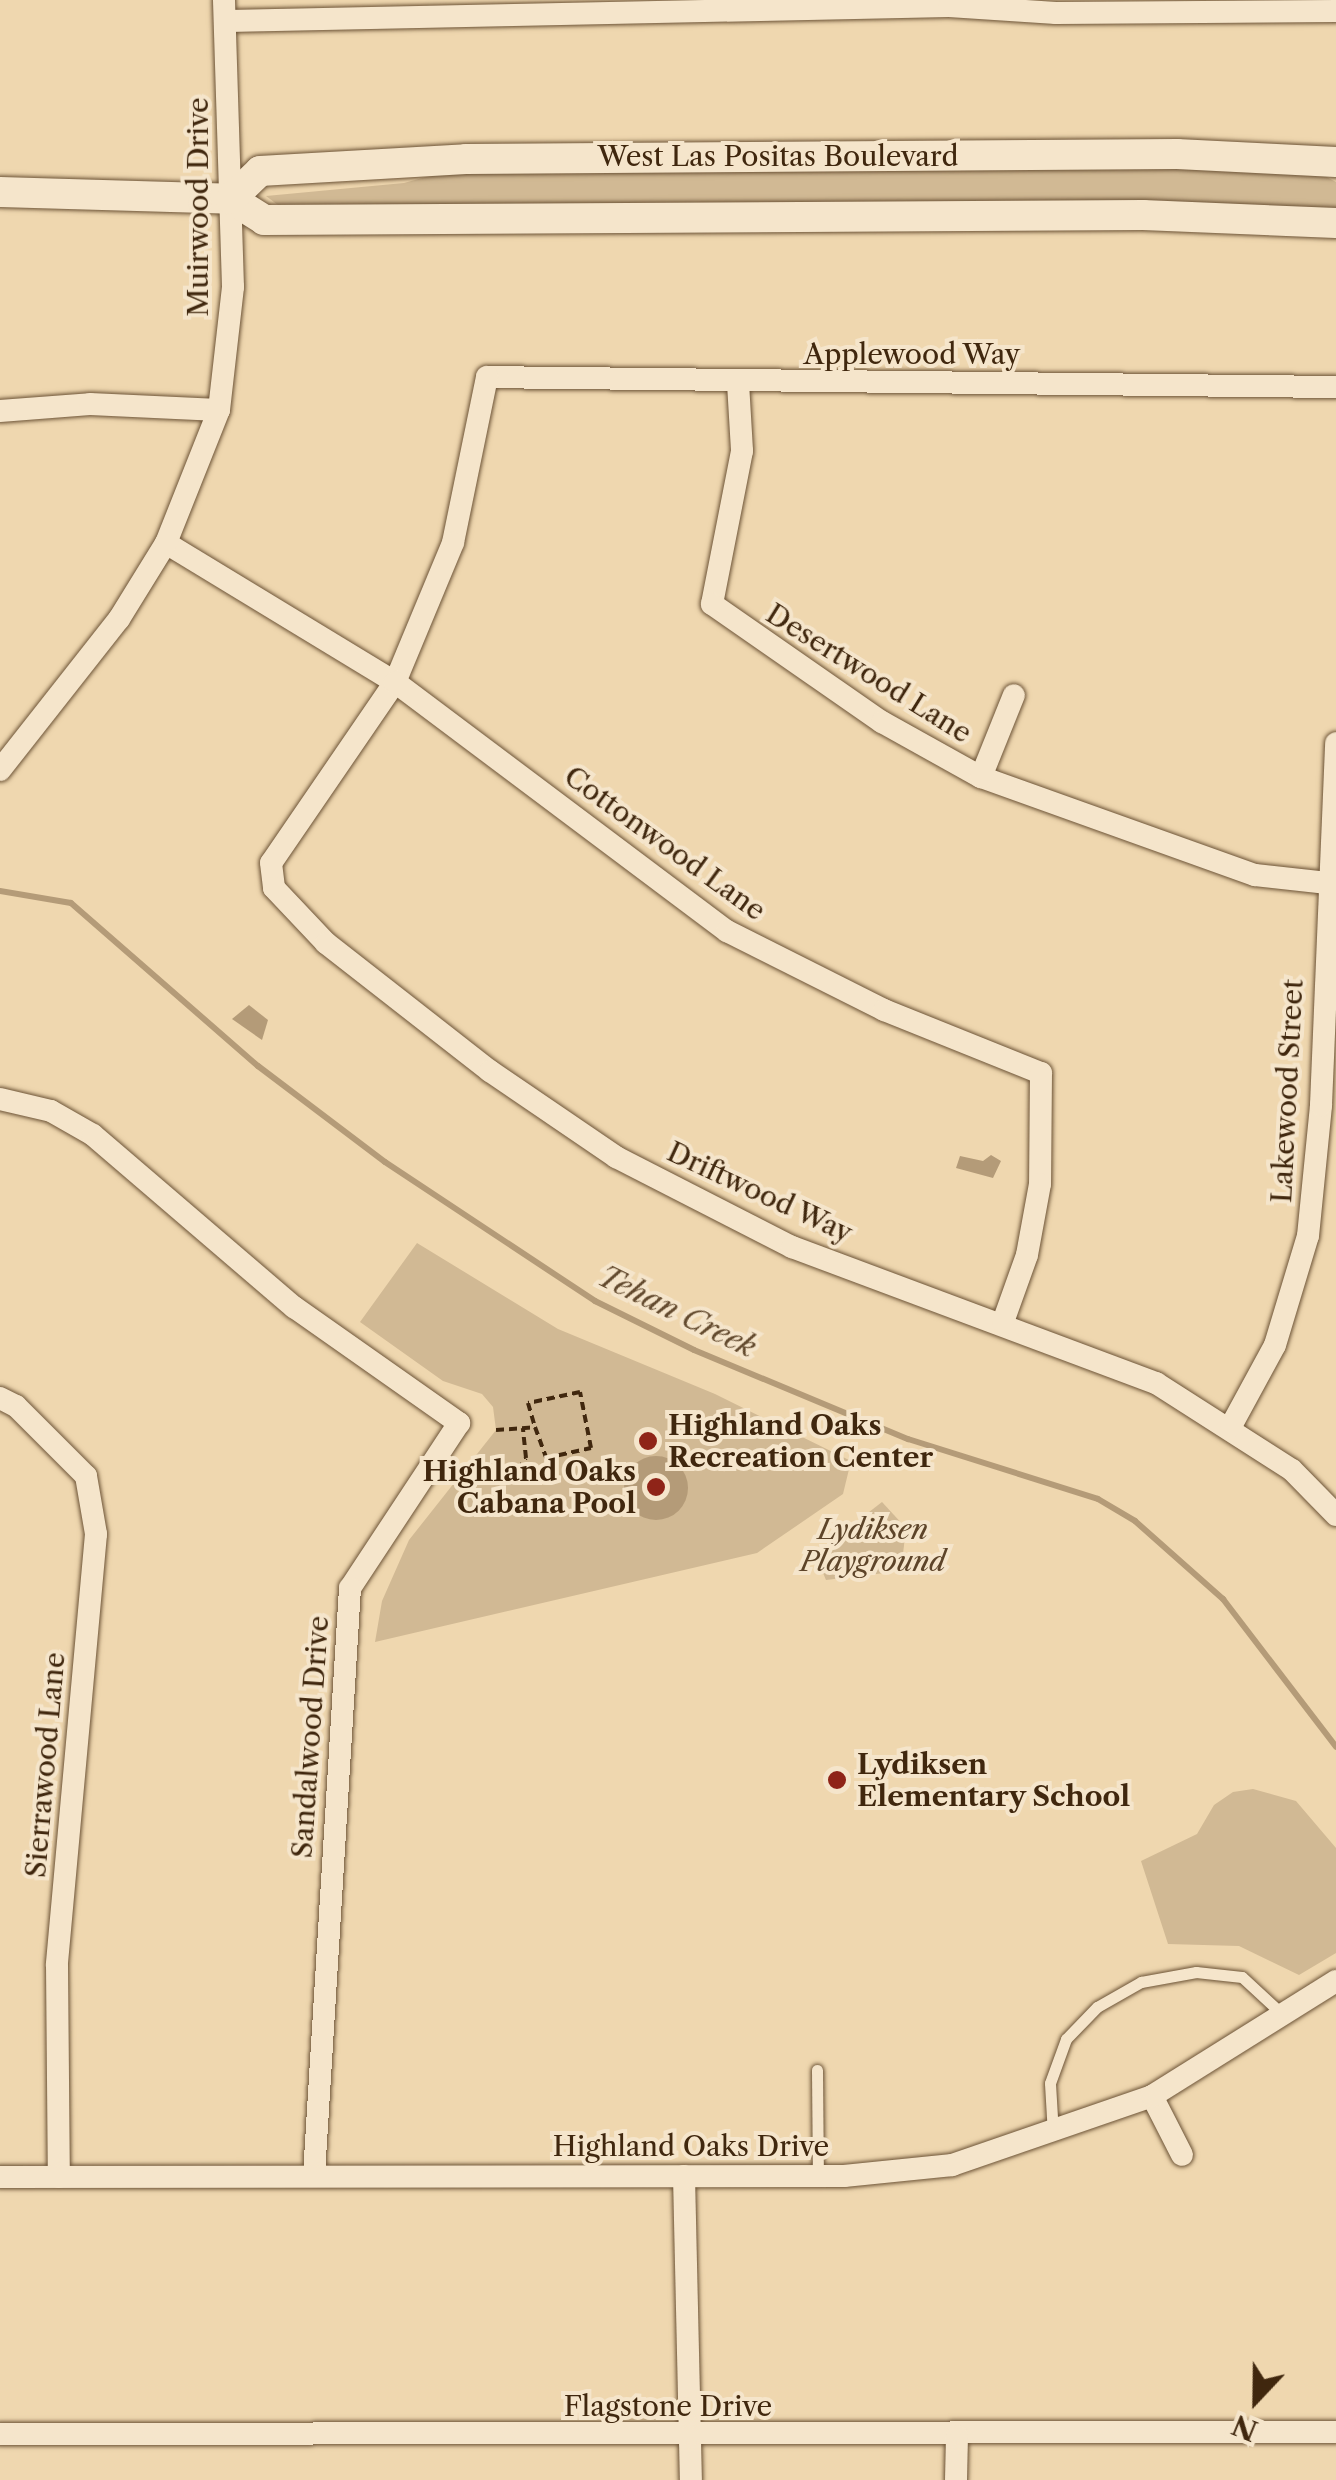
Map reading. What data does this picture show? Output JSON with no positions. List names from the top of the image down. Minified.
{"streets":{"main road":["West Las Positas Boulevard"],"street":["Muirwood Drive","Applewood Way","Desertwood Lane","Cottonwood Lane","Lakewood Street","Driftwood Way","Sandalwood Drive","Sierrawood Lane","Highland Oaks Drive","Flagstone Drive"]},"crossings":[["West Las Positas Boulevard","Muirwood Drive"],["Muirwood Drive","Cottonwood Lane"],["Applewood Way","Desertwood Lane"],["Applewood Way","Cottonwood Lane"],["Applewood Way","Driftwood Way"],["Desertwood Lane","Lakewood Street"],["Cottonwood Lane","Driftwood Way"],["Lakewood Street","Driftwood Way"],["Sandalwood Drive","Highland Oaks Drive"],["Sierrawood Lane","Highland Oaks Drive"]],"water":["Tehan Creek"],"parks":["Lydiksen Playground"],"places":["Highland Oaks Recreation Center","Highland Oaks Cabana Pool","Lydiksen Elementary School"],"north":"bottom"}
